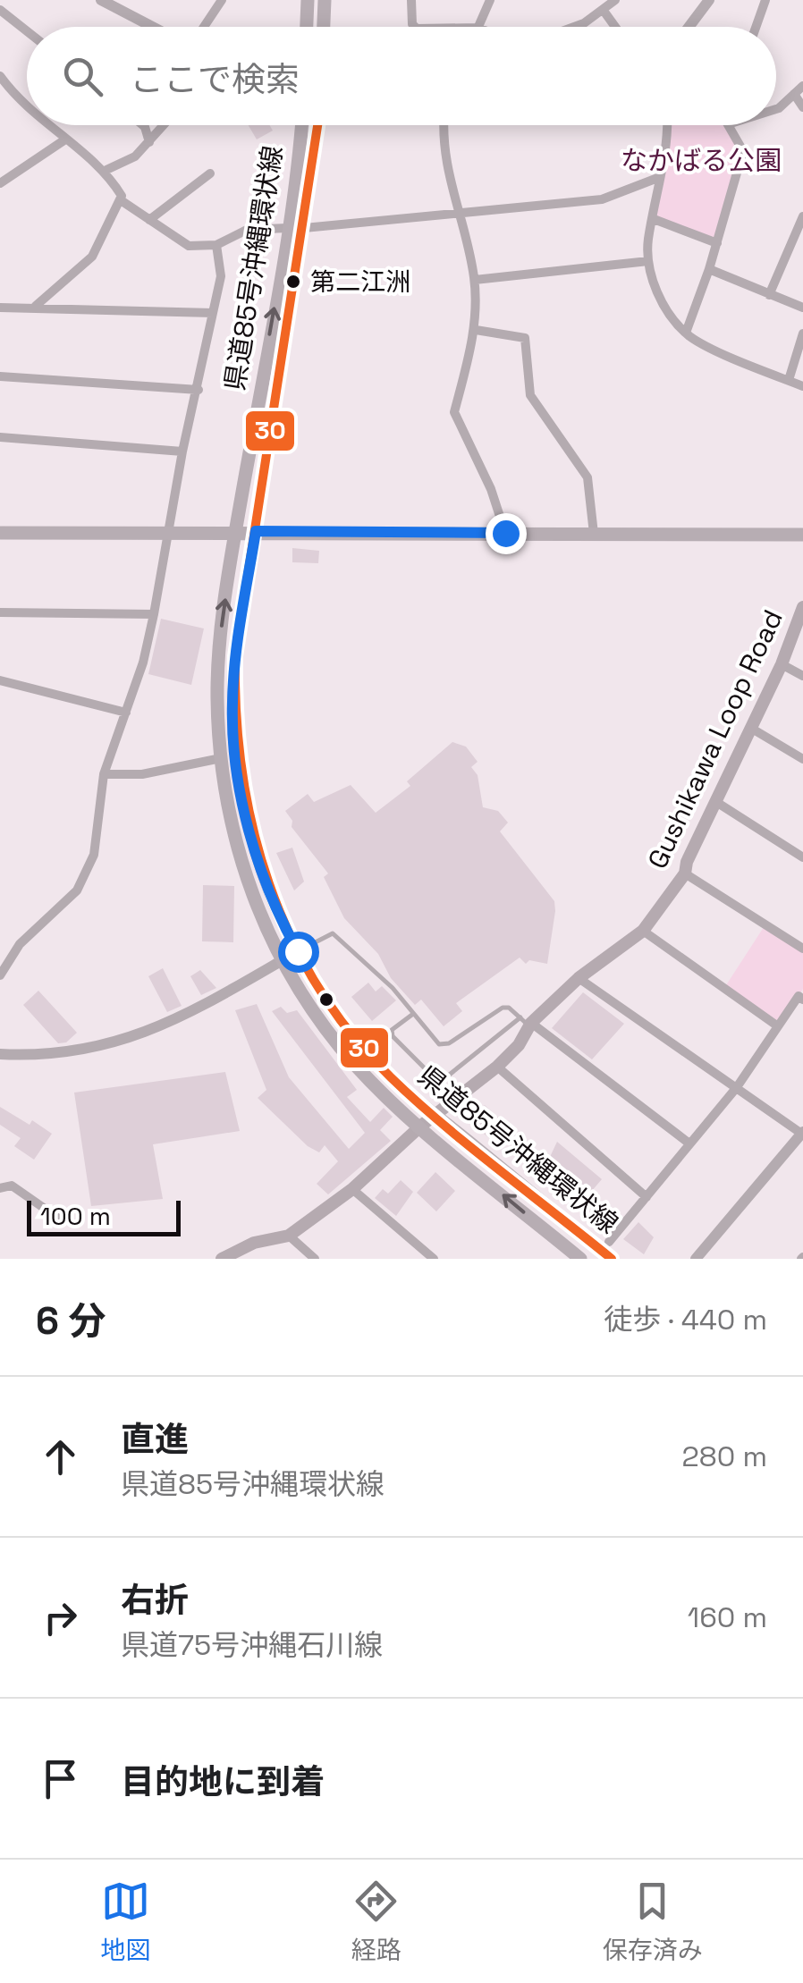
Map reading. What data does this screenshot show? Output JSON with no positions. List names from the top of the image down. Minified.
{"streets":{"main road":["県道85号沖縄環状線","Gushikawa Loop Road"]},"crossings":[["県道85号沖縄環状線","Gushikawa Loop Road"]],"parks":["なかばる公園"],"places":["第二江洲"],"lines":["transit line 30"],"scale_bar":"100 m","page":{"search":"ここで検索","scale":"100 m","heading":["6 分","徒歩 · 440 m"],"list":[["直進","県道85号沖縄環状線","280 m"],["右折","県道75号沖縄石川線","160 m"],"目的地に到着"],"nav":["地図","経路","保存済み"]}}
